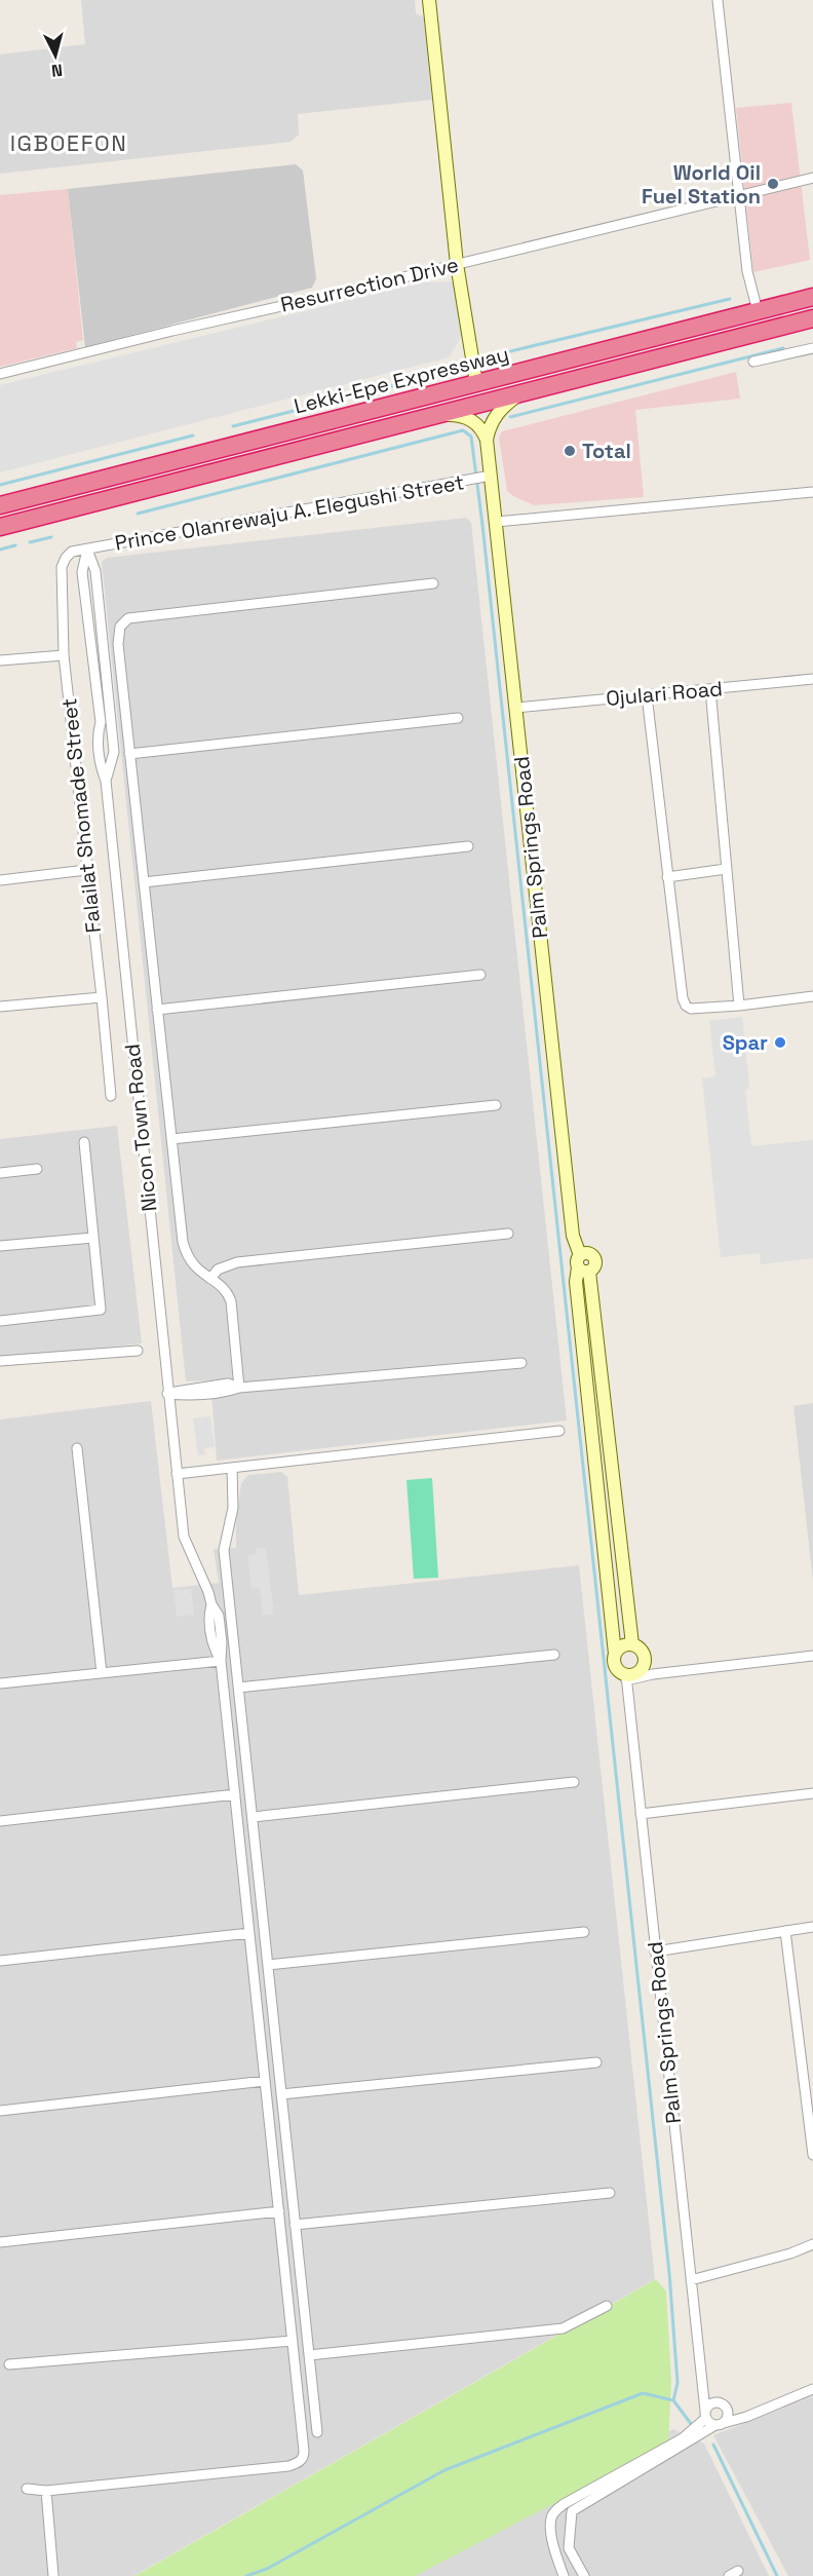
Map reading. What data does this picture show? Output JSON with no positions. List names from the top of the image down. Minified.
{"streets":{"highway":["Lekki-Epe Expressway"],"street":["Resurrection Drive","Prince Olanrewaju A. Elegushi Street","Ojulari Road","Falailat Shomade Street","Palm Springs Road","Nicon Town Road"]},"crossings":[["Lekki-Epe Expressway","Palm Springs Road"],["Prince Olanrewaju A. Elegushi Street","Falailat Shomade Street"],["Prince Olanrewaju A. Elegushi Street","Palm Springs Road"],["Prince Olanrewaju A. Elegushi Street","Nicon Town Road"],["Ojulari Road","Palm Springs Road"],["Falailat Shomade Street","Nicon Town Road"]],"districts":["IGBOEFON"],"places":["World Oil Fuel Station","Total","Spar"],"north":"bottom"}
